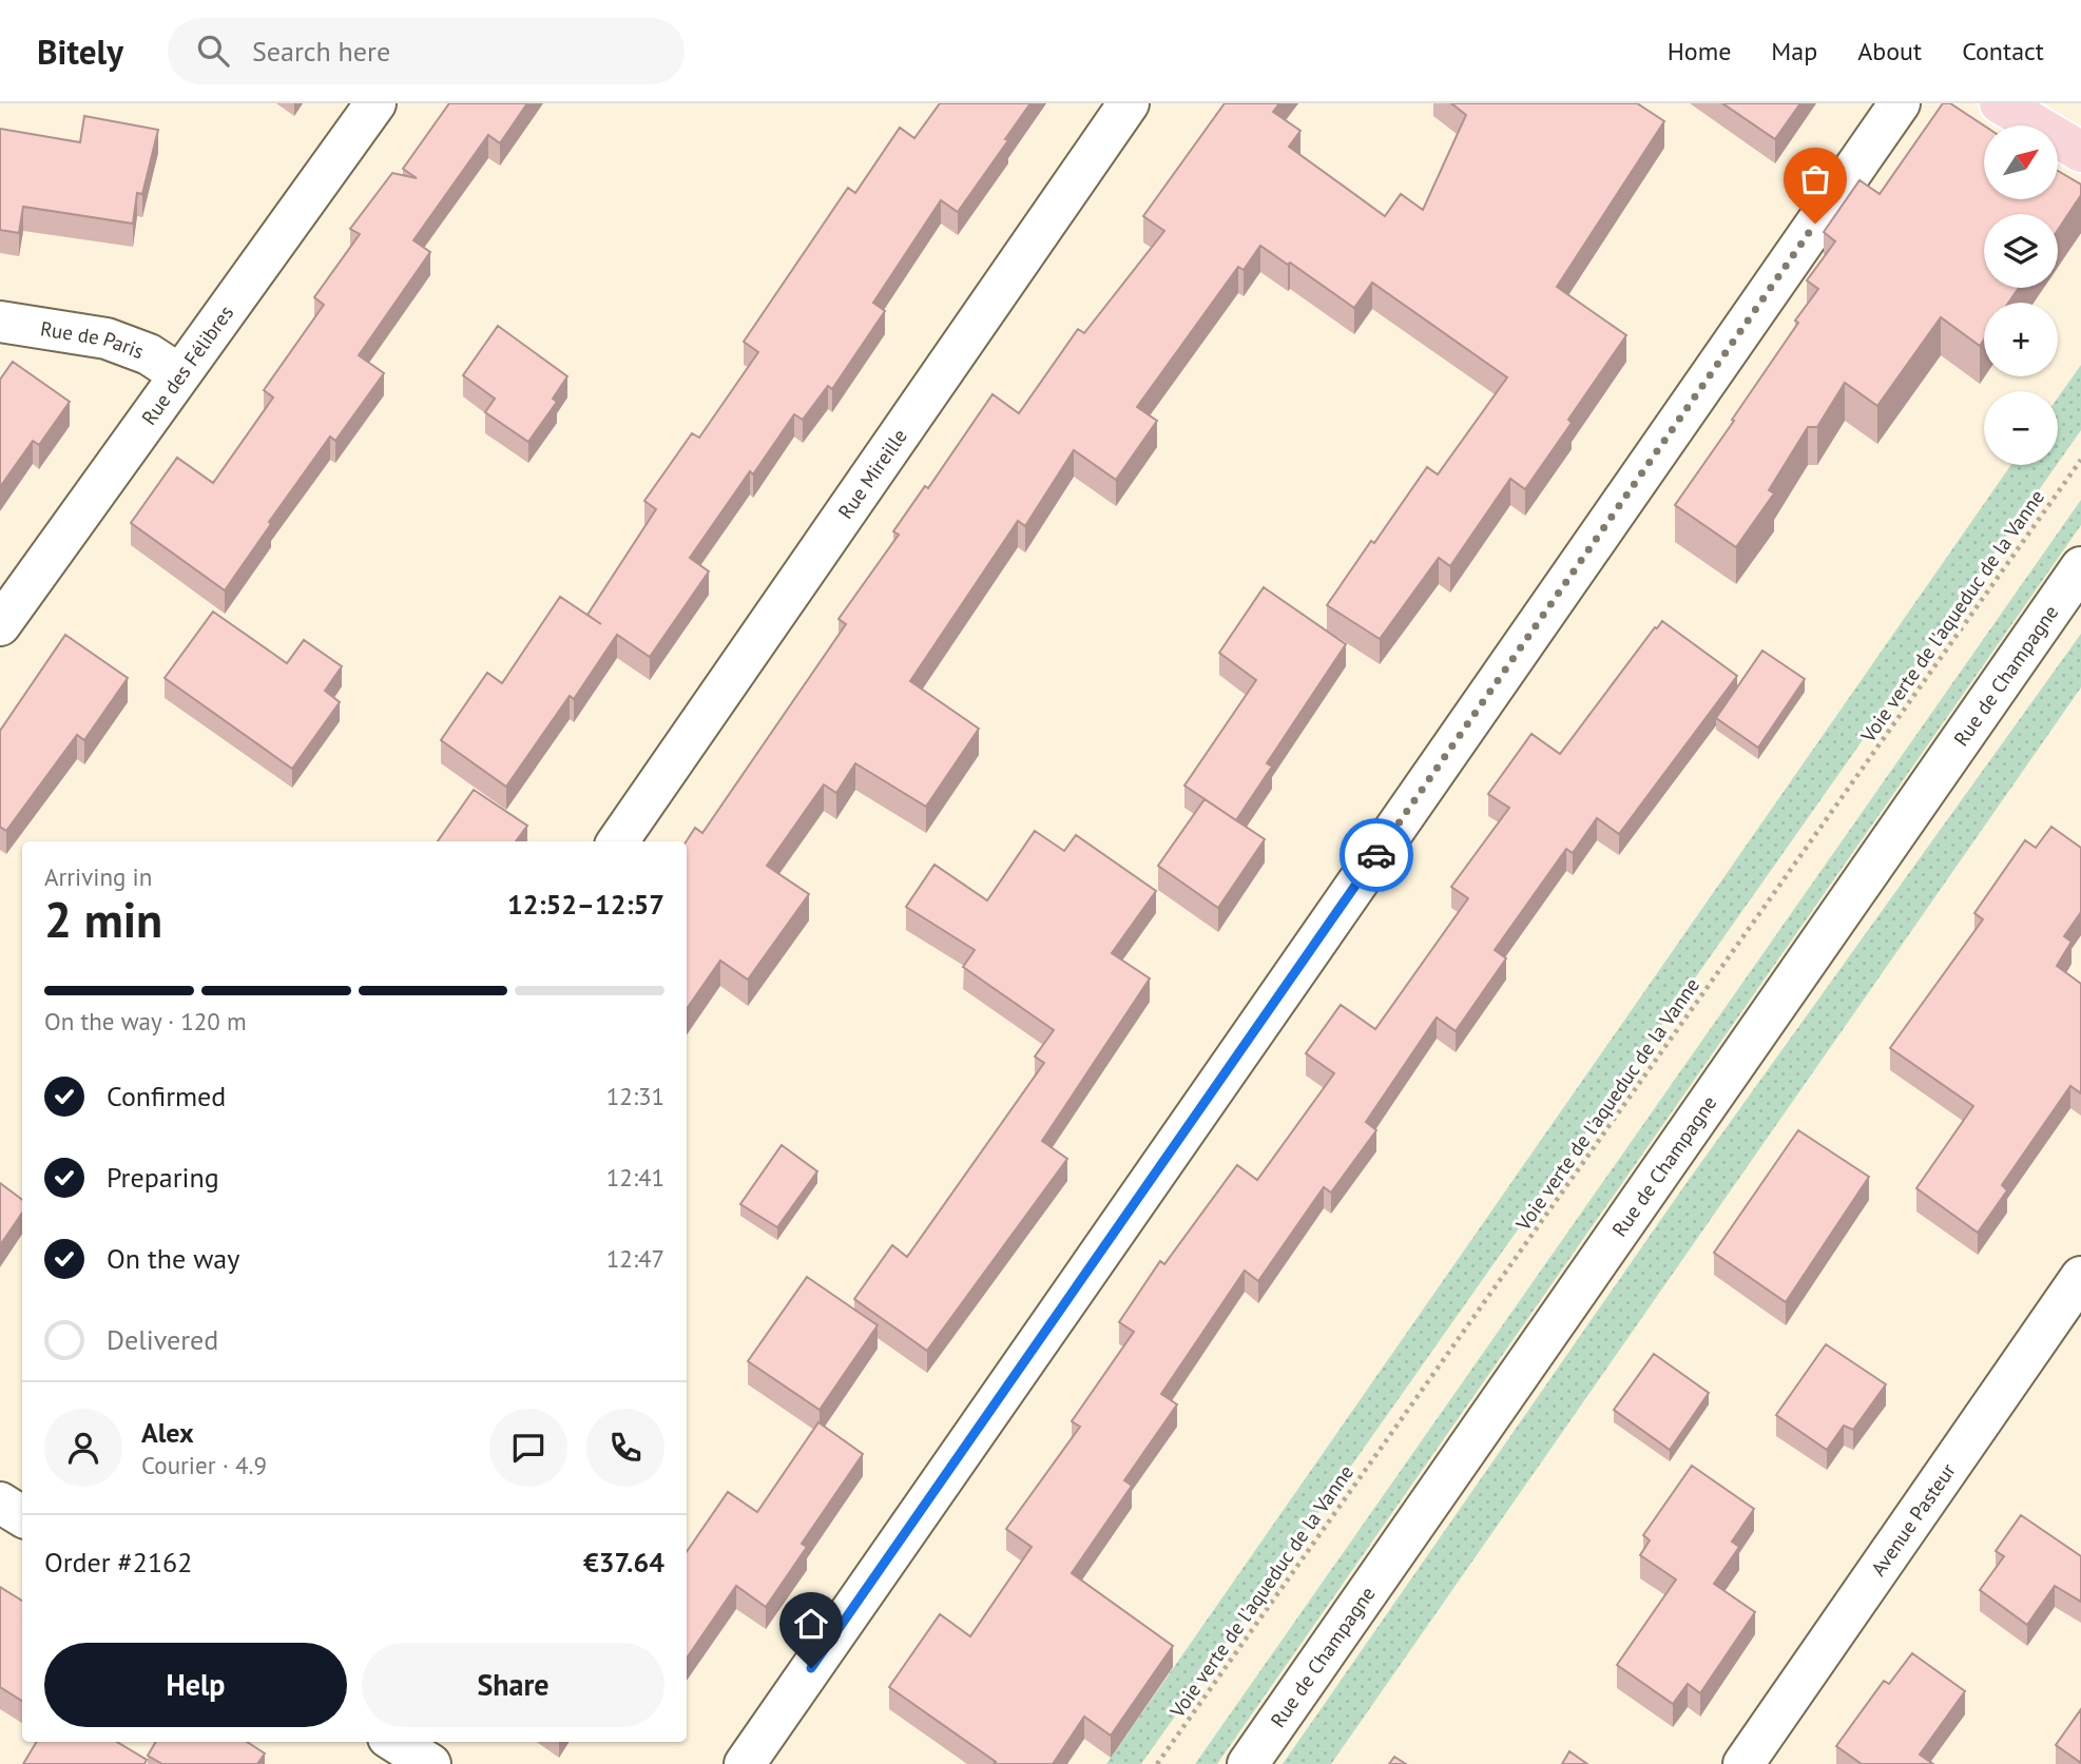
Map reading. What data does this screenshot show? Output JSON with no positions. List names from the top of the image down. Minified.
{"streets":{"street":["Rue de Paris","Rue des Félibres","Rue Mireille","Rue de Champagne","Avenue Pasteur"],"path":["Voie verte de l'aqueduc de la Vanne"]},"crossings":[["Rue de Paris","Rue des Félibres"]],"north":"top right","page":{"header":"Bitely","search":"Search here","nav":["Home","Map","About","Contact"],"map_buttons":["+","−"],"heading":["2 min","Arriving in","12:52–12:57"],"panel":["Alex","Courier · 4.9","Order #2162","€37.64"],"bar":"On the way · 120 m","list":[["Confirmed","12:31"],["Preparing","12:41"],["On the way","12:47"],"Delivered"],"buttons":["Help","Share"]}}
